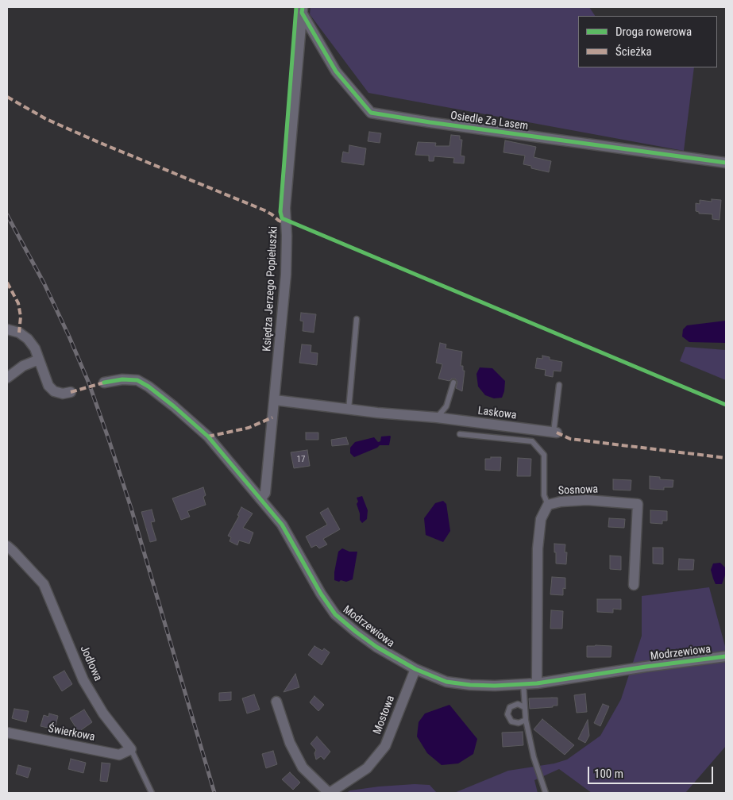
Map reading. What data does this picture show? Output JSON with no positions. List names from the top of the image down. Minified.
{"streets":{"street":["Osiedle Za Lasem","Księdza Jerzego Popiełuszki","Laskowa","Sosnowa","Modrzewiowa","Jodłowa","Mostowa","Świerkowa"]},"crossings":[["Osiedle Za Lasem","Księdza Jerzego Popiełuszki"],["Księdza Jerzego Popiełuszki","Laskowa"],["Księdza Jerzego Popiełuszki","Modrzewiowa"],["Sosnowa","Modrzewiowa"],["Modrzewiowa","Mostowa"],["Jodłowa","Świerkowa"]],"house_numbers":["17"],"legend":["Droga rowerowa","Ścieżka"],"scale_bar":"100 m"}
